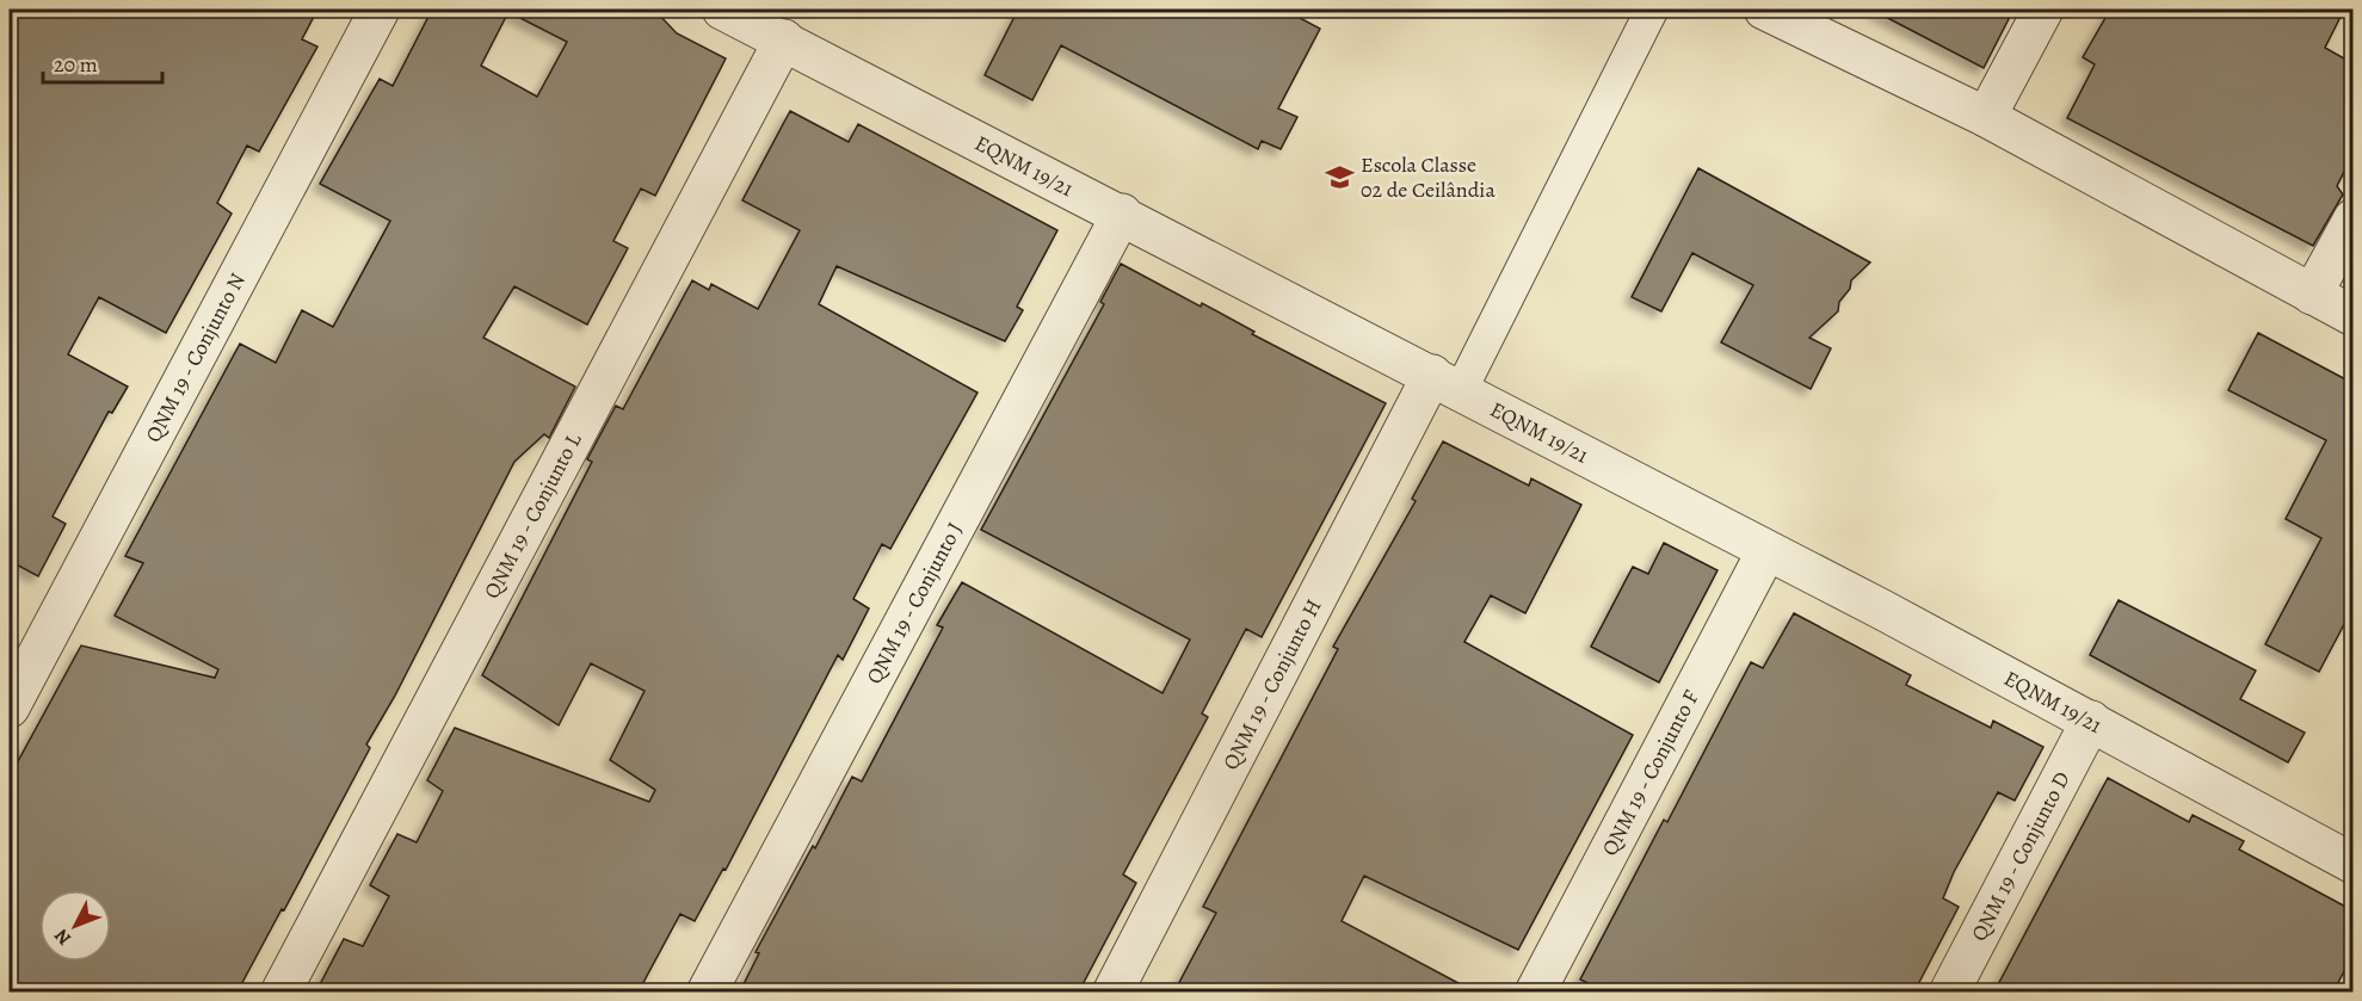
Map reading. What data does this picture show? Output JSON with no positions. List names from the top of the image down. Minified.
{"streets":{"street":["EQNM 19/21","QNM 19 - Conjunto N","QNM 19 - Conjunto L","QNM 19 - Conjunto J","QNM 19 - Conjunto H","QNM 19 - Conjunto F","QNM 19 - Conjunto D"]},"crossings":[["EQNM 19/21","QNM 19 - Conjunto L"],["EQNM 19/21","QNM 19 - Conjunto J"],["EQNM 19/21","QNM 19 - Conjunto H"],["EQNM 19/21","QNM 19 - Conjunto F"],["EQNM 19/21","QNM 19 - Conjunto D"]],"places":{"school or university":["Escola Classe 02 de Ceilândia"]},"scale_bar":"20 m","north":"bottom left"}
